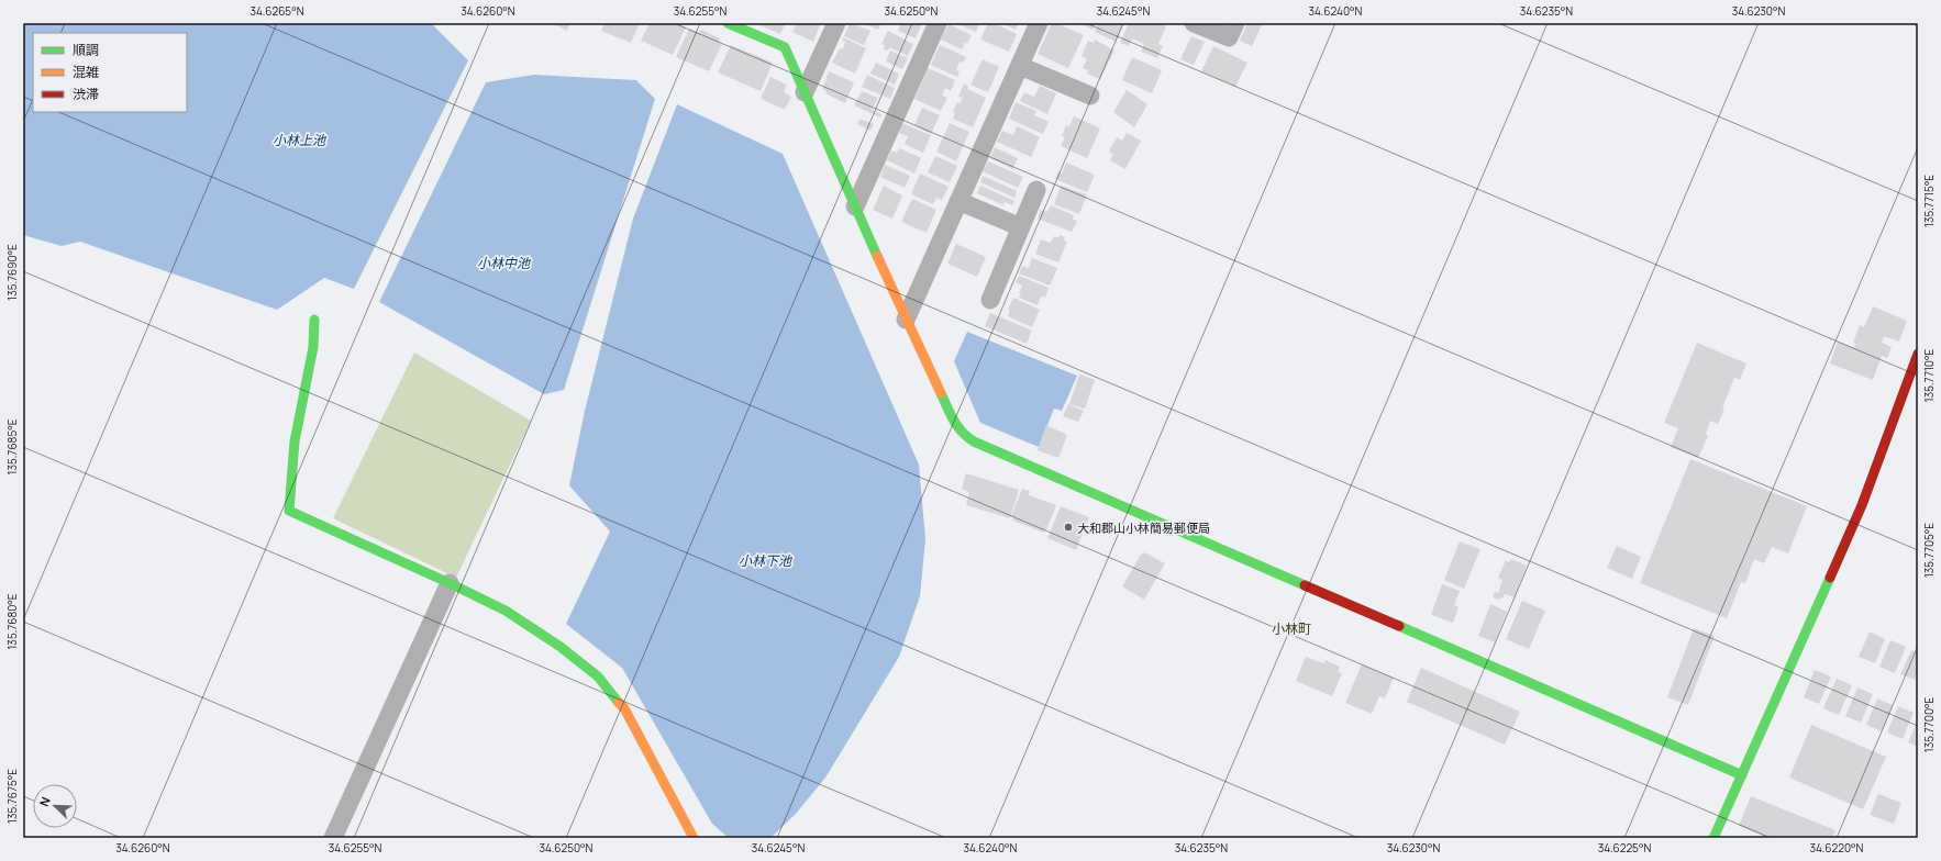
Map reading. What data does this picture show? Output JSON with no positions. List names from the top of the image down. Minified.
{"districts":["小林町"],"water":["小林上池","小林中池","小林下池"],"places":["大和郡山小林簡易郵便局"],"legend":["順調","混雑","渋滞"],"north":"top left","coordinates":["34.6265°N","34.6260°N","34.6255°N","34.6250°N","34.6245°N","34.6240°N","34.6235°N","34.6230°N","135.7715°E","135.7690°E","135.7710°E","135.7685°E","135.7705°E","135.7680°E","135.7700°E","135.7675°E","34.6225°N","34.6220°N"]}
